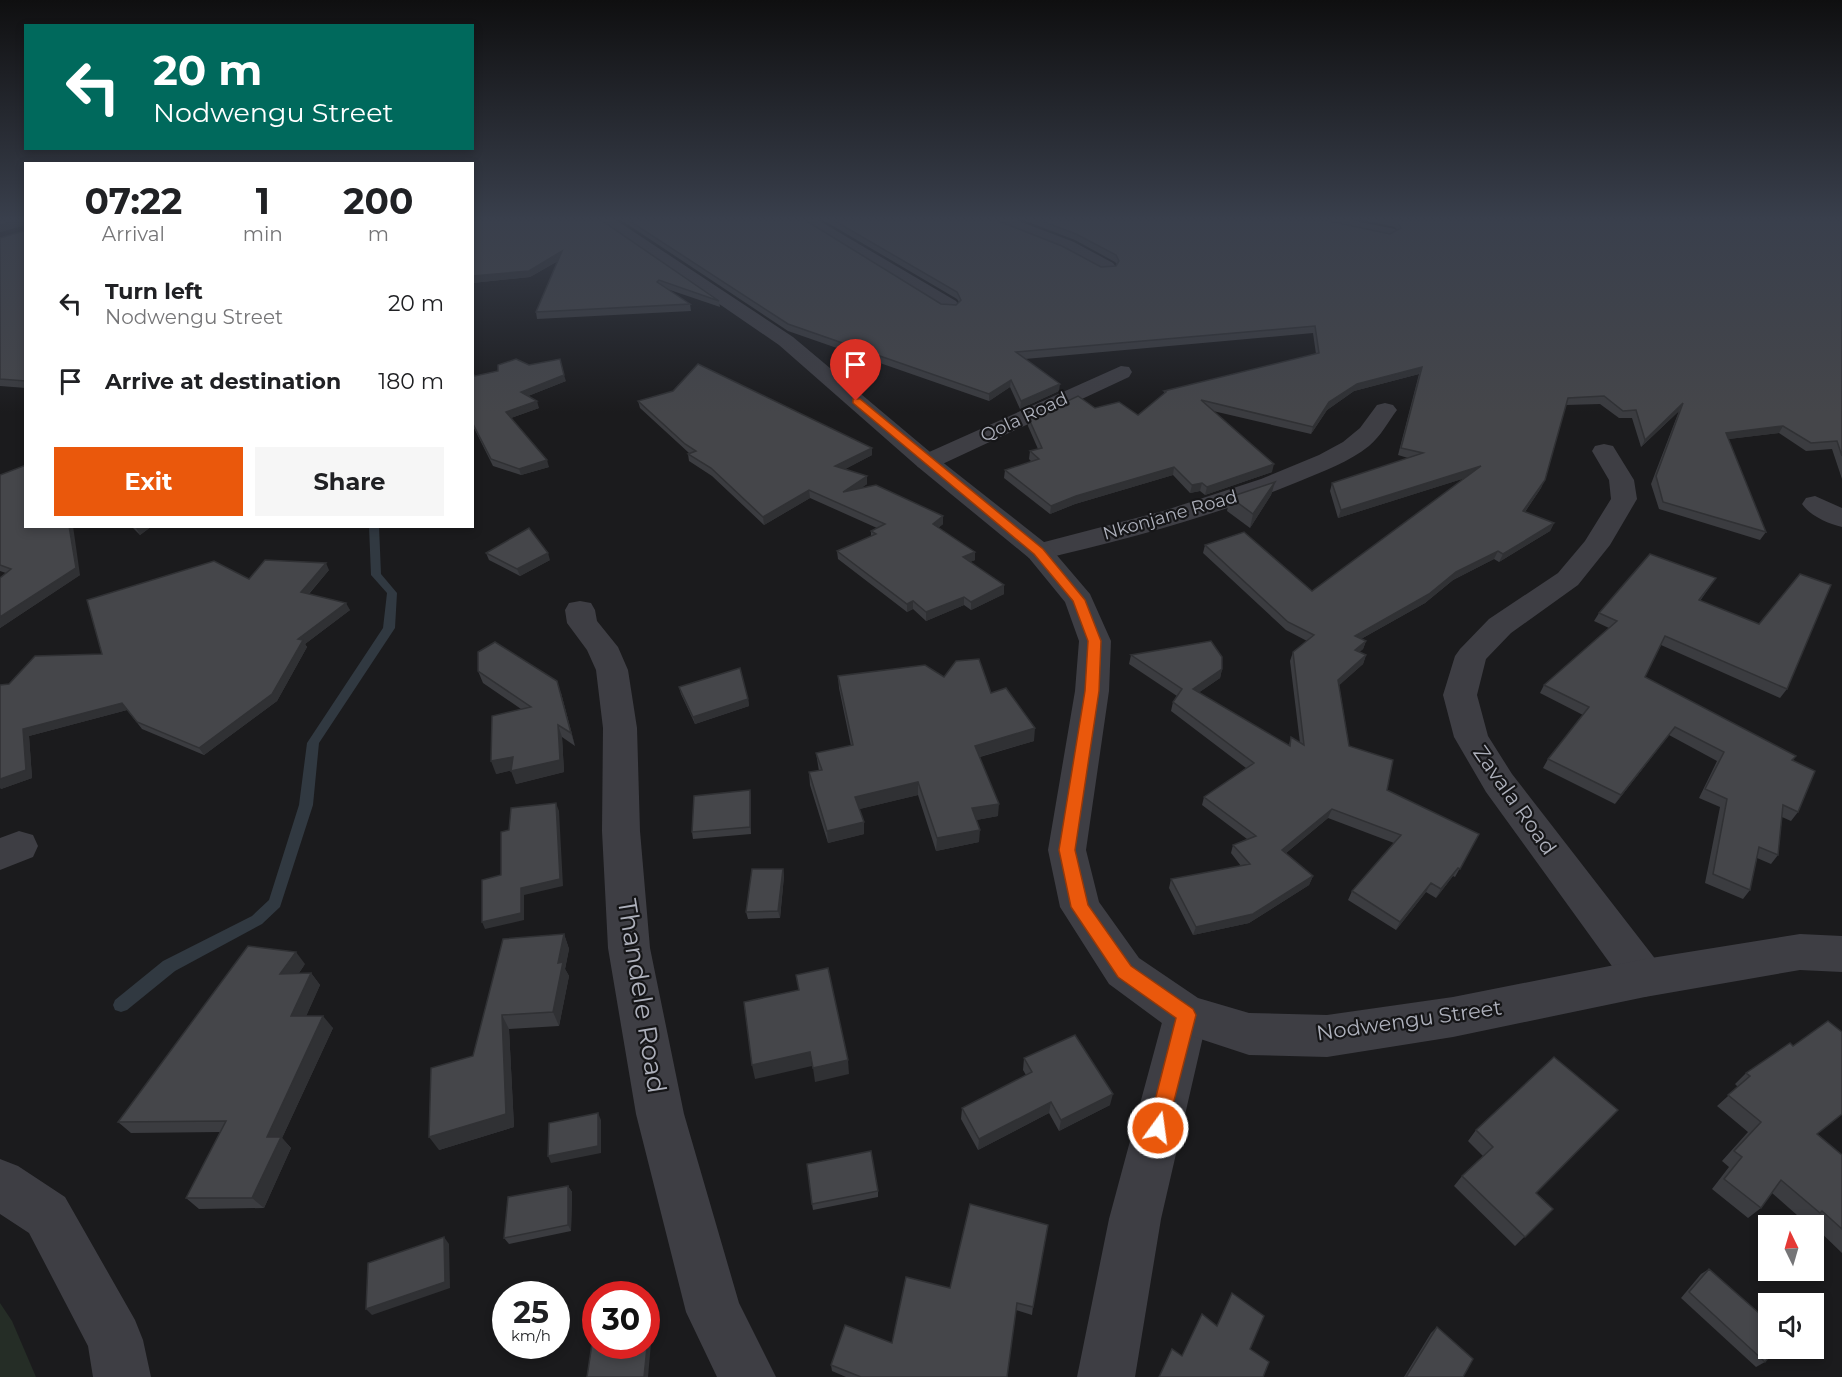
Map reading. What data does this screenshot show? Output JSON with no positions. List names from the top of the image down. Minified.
{"streets":{"street":["Qola Road","Nkonjane Road","Zavala Road","Thandele Road","Nodwengu Street"]},"crossings":[["Qola Road","Nodwengu Street"],["Nkonjane Road","Nodwengu Street"],["Zavala Road","Nodwengu Street"]],"north":"top","page":{"turn":["20 m","Nodwengu Street"],"eta":["07:22","Arrival","1","min","200","m"],"list":[{"name":"Turn left","note":"Nodwengu Street","value":"20 m"},{"name":"Arrive at destination","value":"180 m"}],"buttons":["Exit","Share"],"speed":"25 km/h","limit":"30"}}
